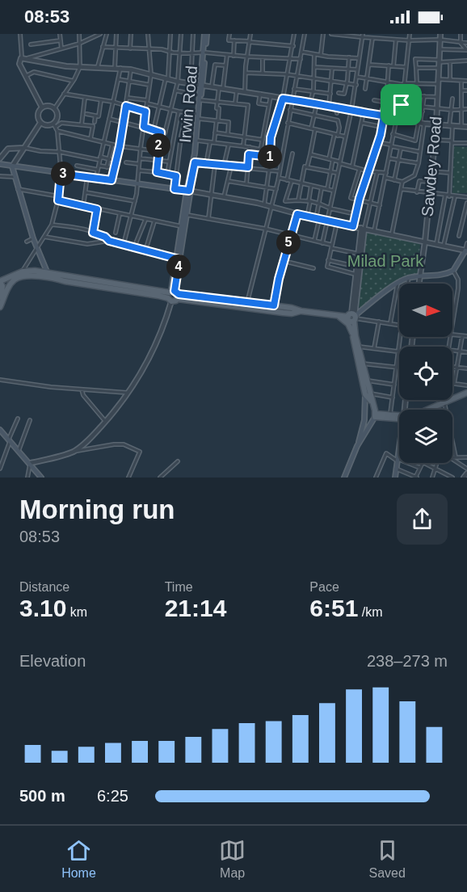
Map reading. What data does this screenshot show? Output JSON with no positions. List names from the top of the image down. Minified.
{"streets":{"main road":["Irwin Road"],"street":["Sawdey Road"]},"parks":["Milad Park"],"north":"right","page":{"status":"08:53","pins":["2","1","3","5","4"],"heading":["Morning run","08:53"],"stats":[["Distance","3.10 km"],["Time","21:14"],["Pace","6:51 /km"]],"chart":["Elevation","238–273 m"],"list":[{"name":"500 m","note":"6:25"}],"tabs":["Home","Map","Saved"]}}
